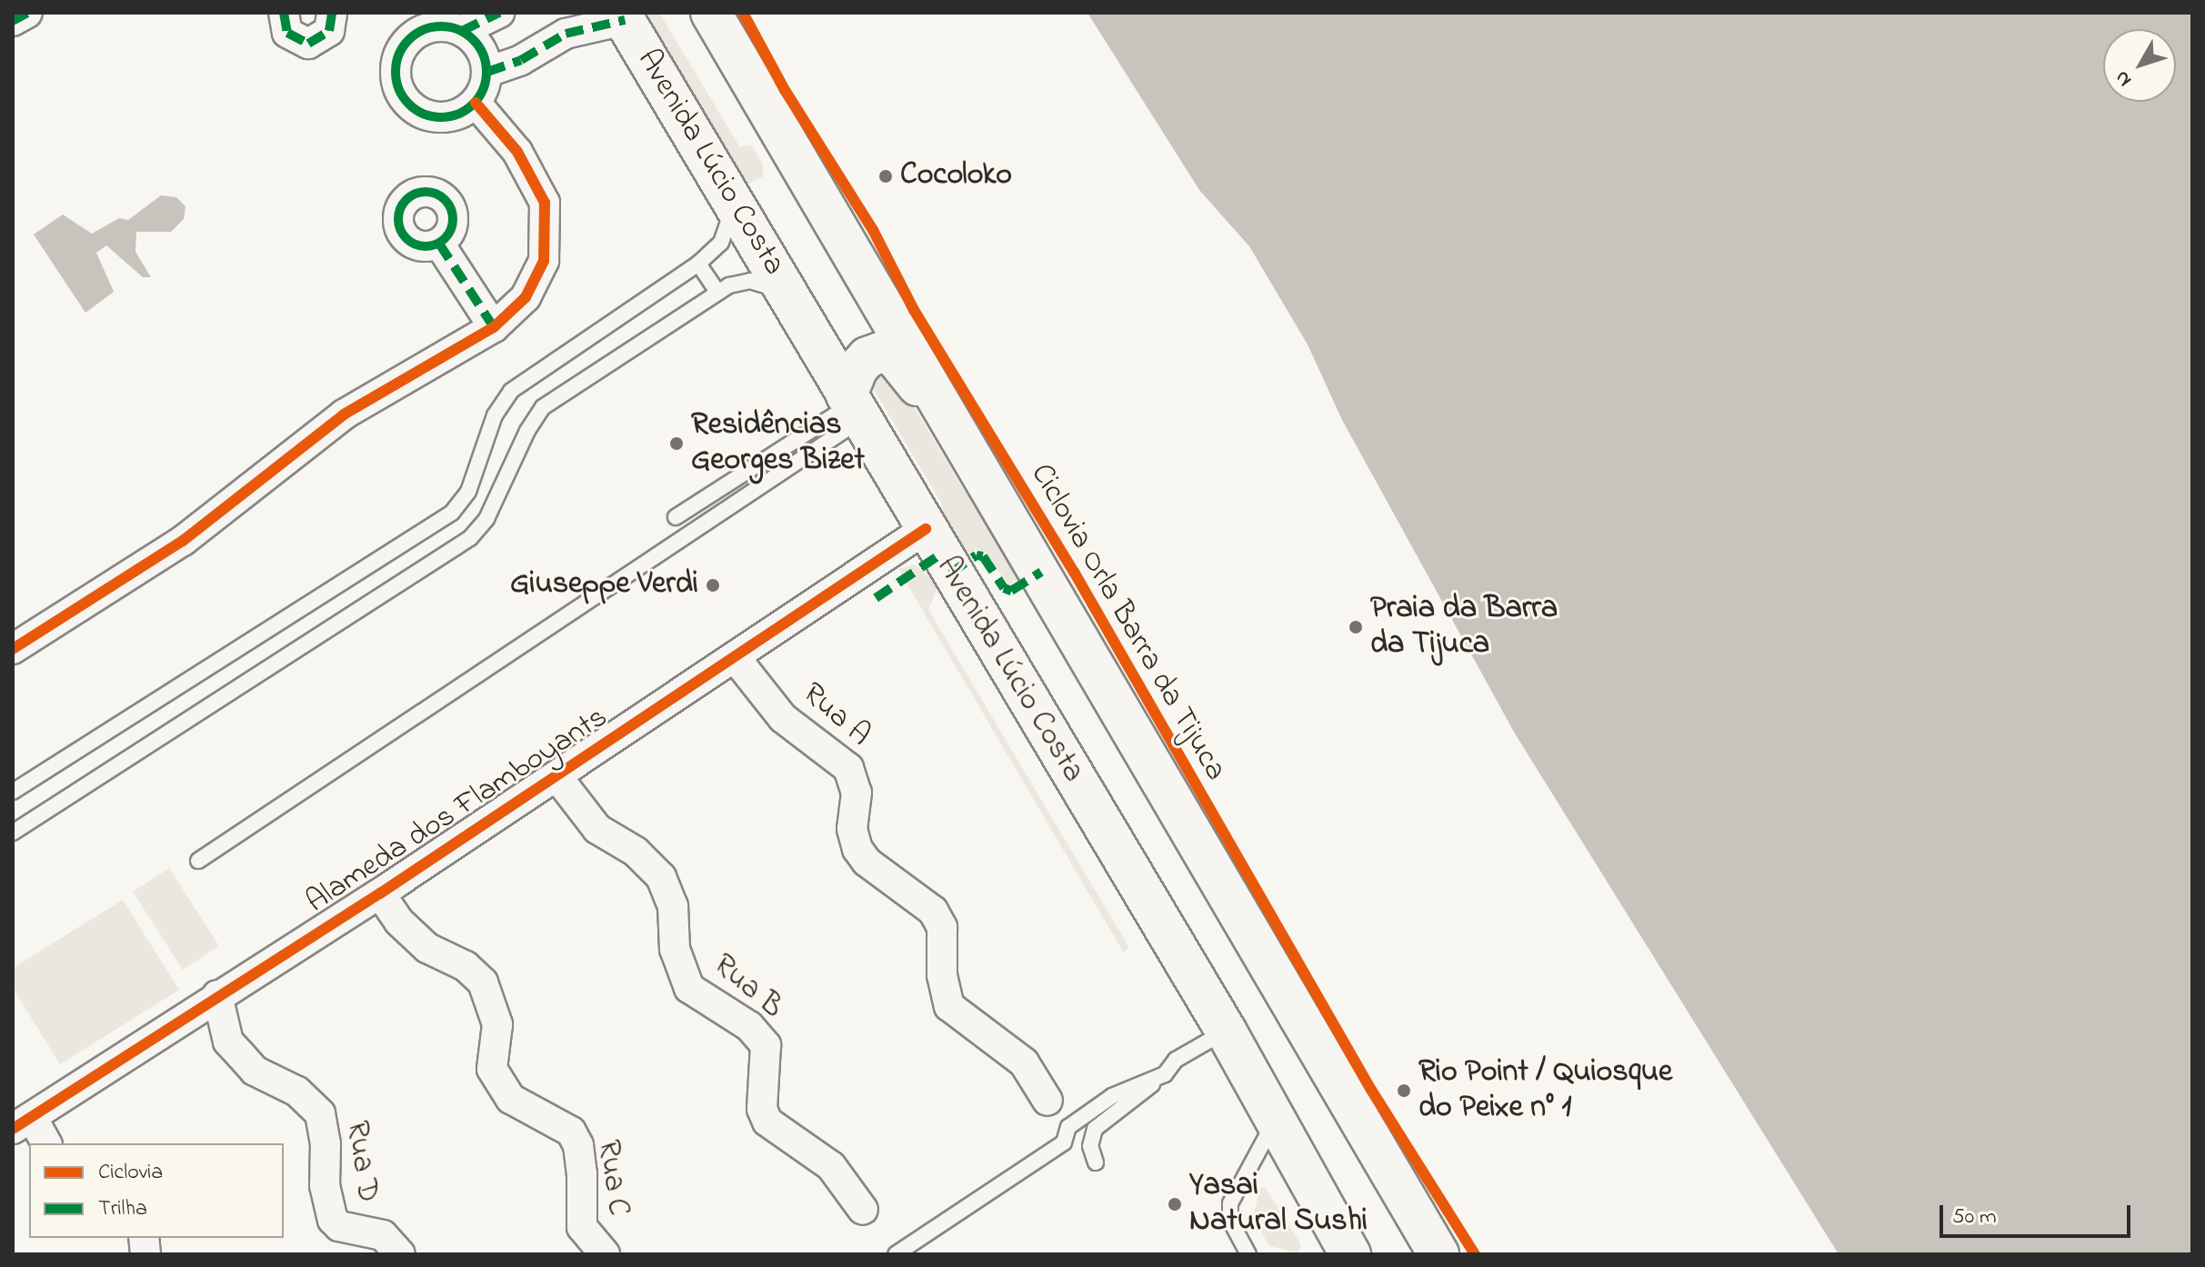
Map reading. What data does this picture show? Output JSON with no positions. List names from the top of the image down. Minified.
{"streets":{"main road":["Avenida Lúcio Costa"],"street":["Rua A","Alameda dos Flamboyants","Rua B","Rua D","Rua C"],"cycle path":["Ciclovia Orla Barra da Tijuca"]},"crossings":[["Avenida Lúcio Costa","Alameda dos Flamboyants"],["Rua A","Alameda dos Flamboyants"],["Alameda dos Flamboyants","Rua B"],["Alameda dos Flamboyants","Rua D"],["Alameda dos Flamboyants","Rua C"]],"places":["Cocoloko","Residências Georges Bizet","Giuseppe Verdi","Praia da Barra da Tijuca","Rio Point / Quiosque do Peixe n° 1","Yasai Natural Sushi"],"legend":["Ciclovia","Trilha"],"scale_bar":"50 m","north":"bottom left"}
